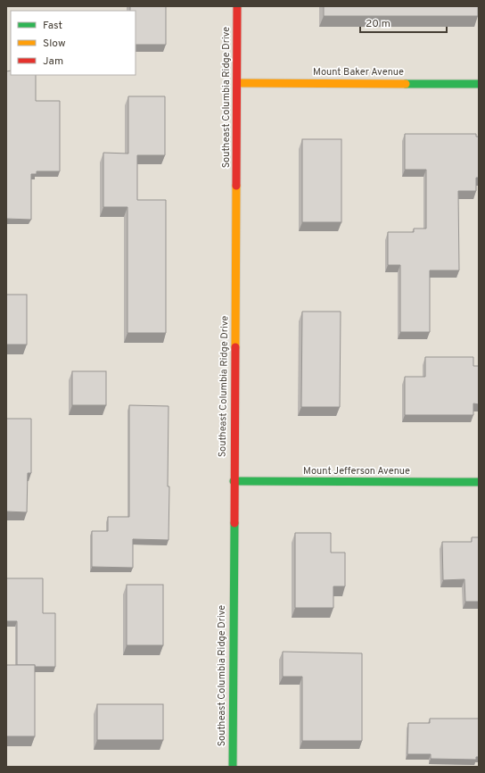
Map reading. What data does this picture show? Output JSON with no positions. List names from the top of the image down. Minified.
{"streets":{"street":["Mount Baker Avenue","Southeast Columbia Ridge Drive","Mount Jefferson Avenue"]},"crossings":[["Mount Baker Avenue","Southeast Columbia Ridge Drive"],["Southeast Columbia Ridge Drive","Mount Jefferson Avenue"]],"legend":["Fast","Slow","Jam"],"scale_bar":"20 m"}
